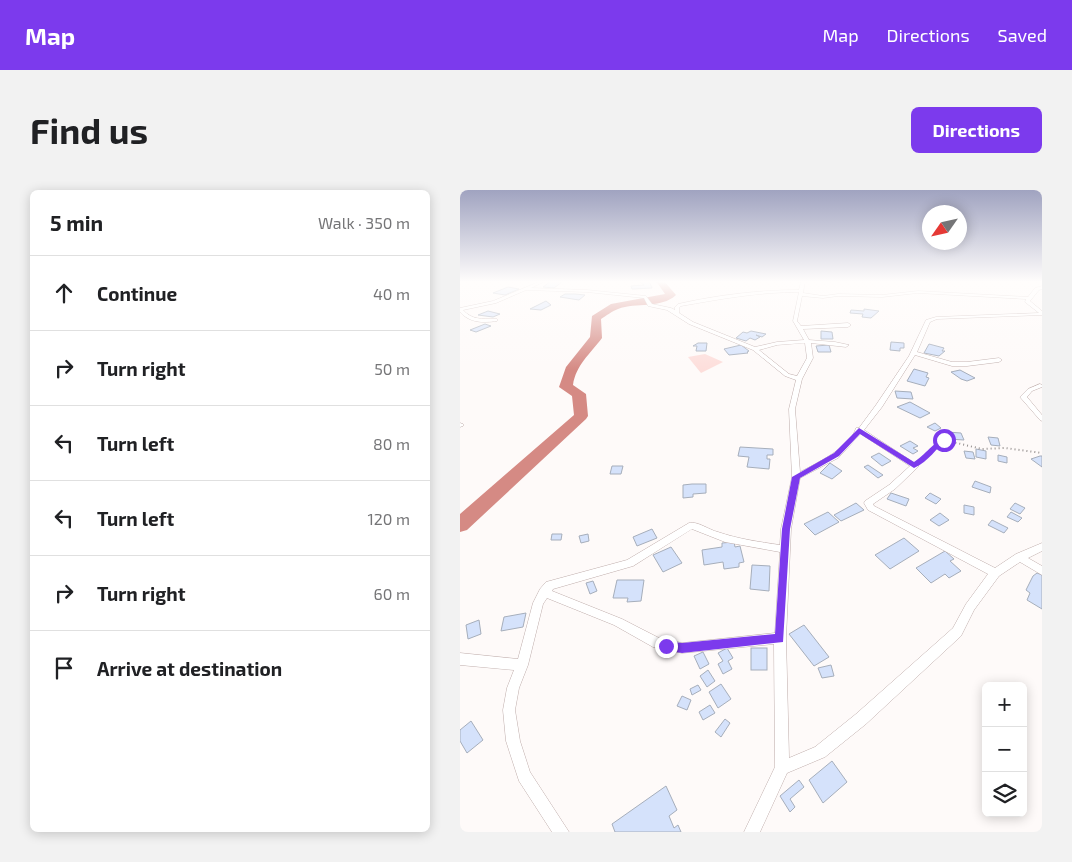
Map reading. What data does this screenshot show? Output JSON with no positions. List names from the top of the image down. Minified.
{"north":"bottom left","page":{"header":"Map","nav":["Map","Directions","Saved"],"buttons":"Directions","title":"Find us","heading":["5 min","Walk · 350 m"],"list":[["Continue","40 m"],["Turn right","50 m"],["Turn left","80 m"],["Turn left","120 m"],["Turn right","60 m"],"Arrive at destination"],"map_buttons":["+","−"]}}
